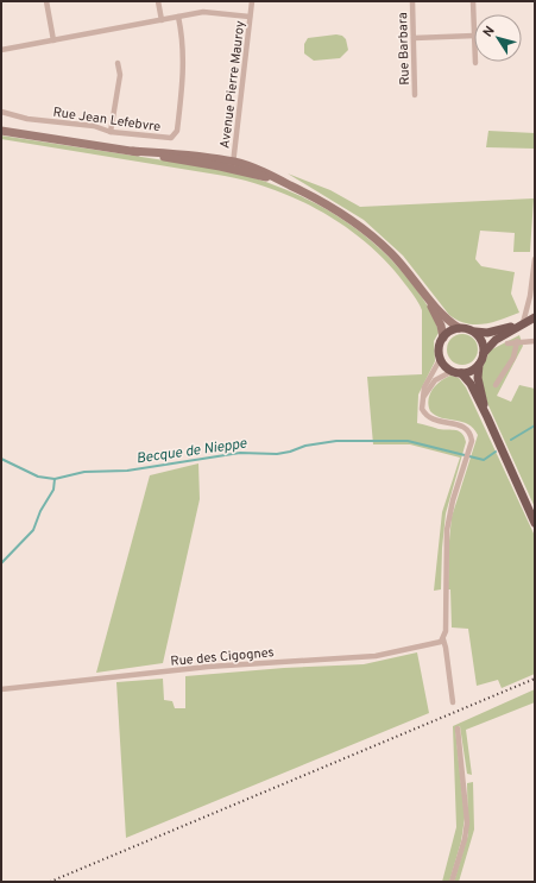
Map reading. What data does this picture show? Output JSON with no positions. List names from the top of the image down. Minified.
{"streets":{"street":["Rue Barbara","Avenue Pierre Mauroy","Rue Jean Lefebvre","Rue des Cigognes"]},"water":["Becque de Nieppe"],"north":"top left"}
